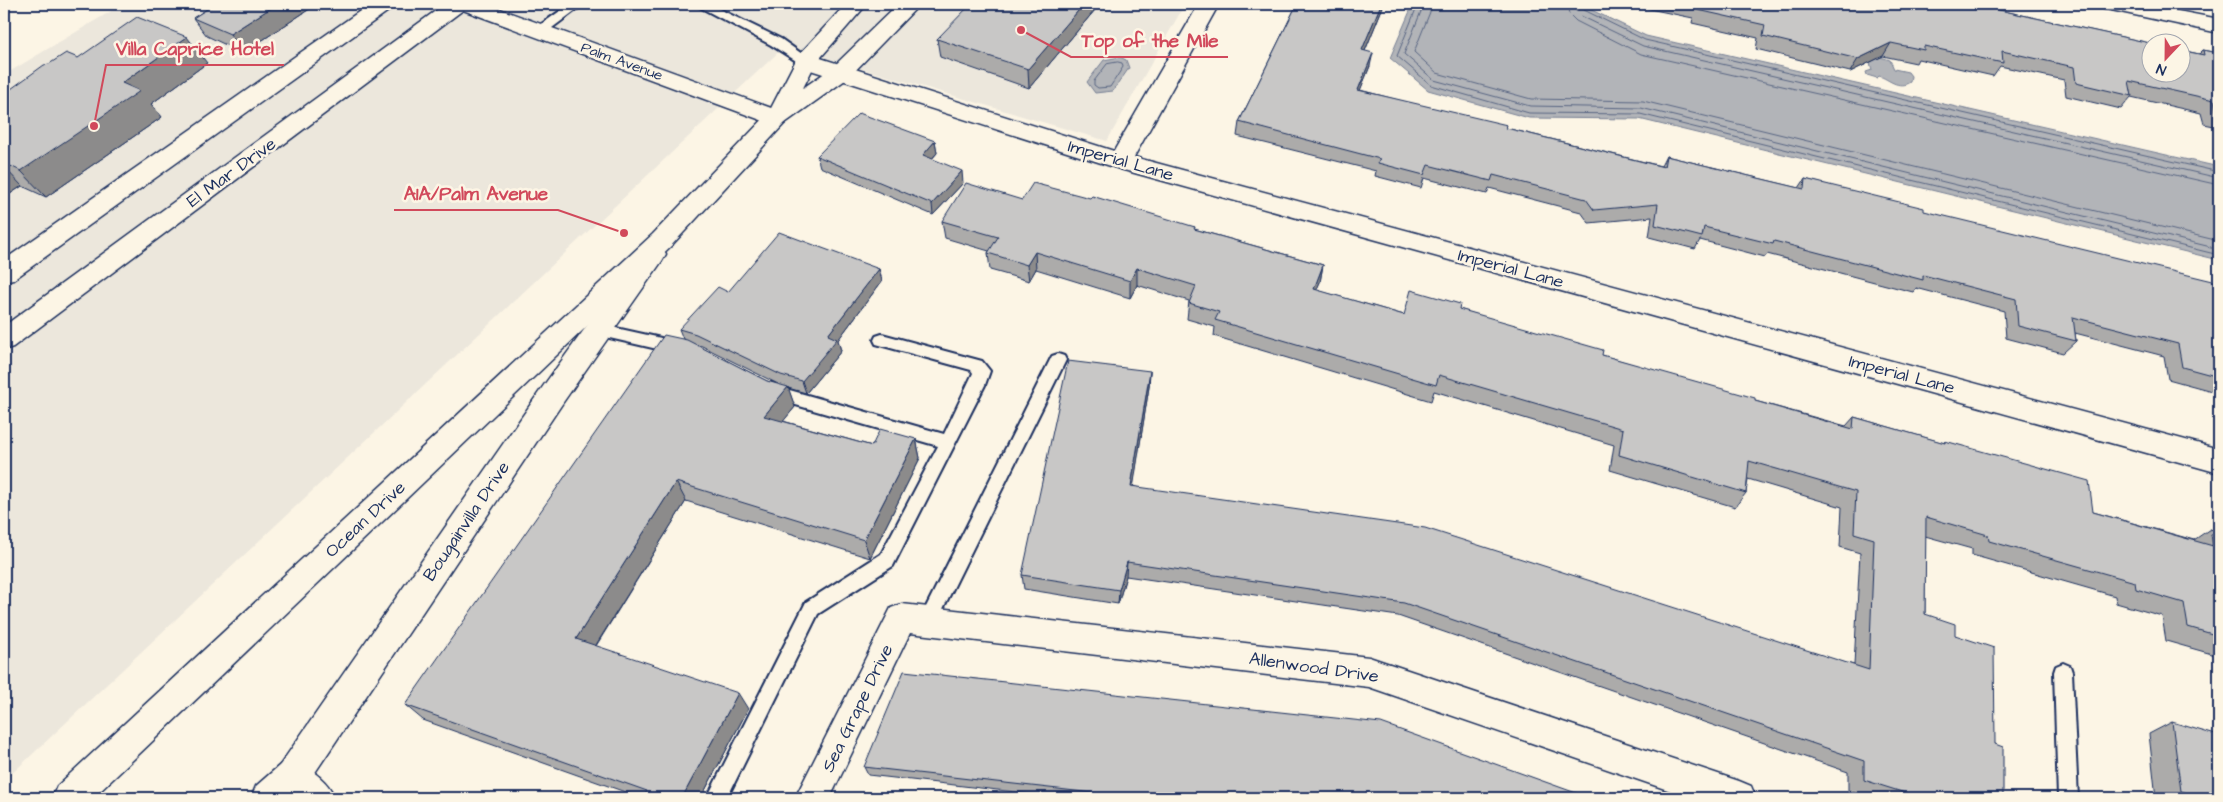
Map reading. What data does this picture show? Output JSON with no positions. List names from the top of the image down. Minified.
{"streets":{"street":["Palm Avenue","Imperial Lane","El Mar Drive","Ocean Drive","Bougainvilla Drive","Allenwood Drive","Sea Grape Drive"]},"crossings":[["Ocean Drive","Bougainvilla Drive"],["Allenwood Drive","Sea Grape Drive"]],"places":["Top of the Mile","Villa Caprice Hotel","A1A/Palm Avenue"],"north":"bottom"}
